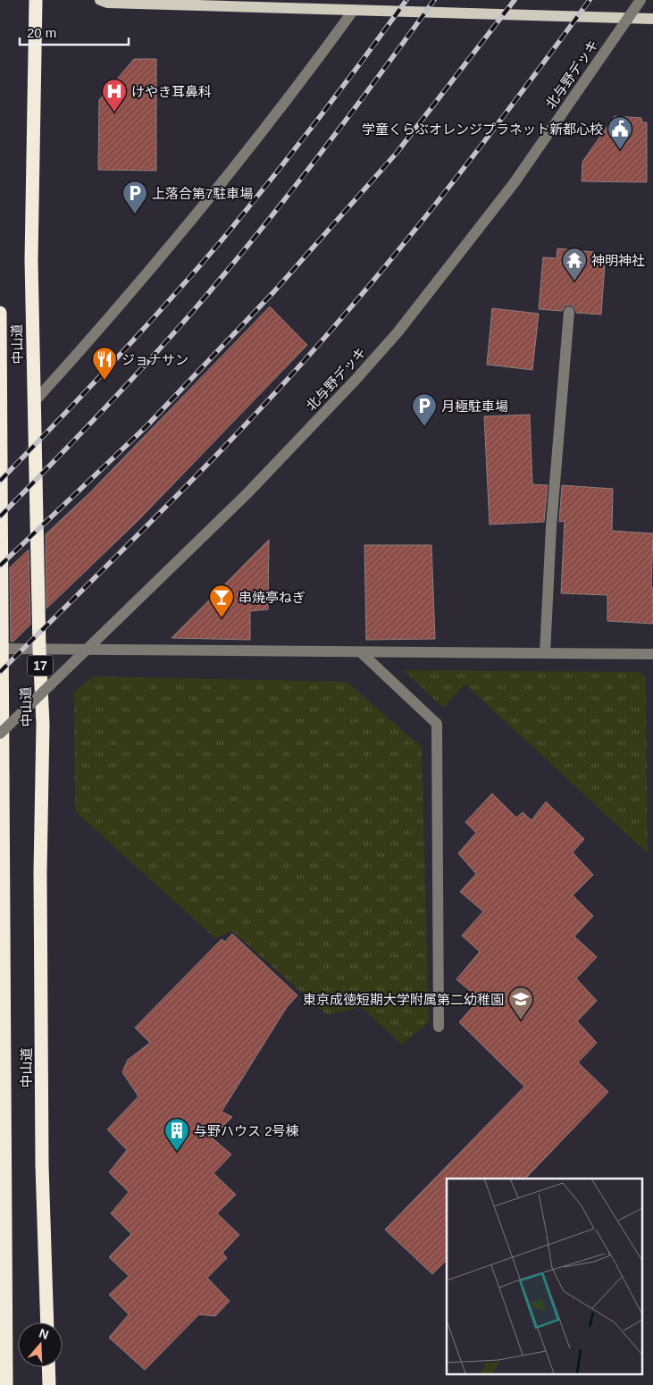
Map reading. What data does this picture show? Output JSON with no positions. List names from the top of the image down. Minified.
{"streets":{"highway":["中山道","17"],"street":["北与野デッキ"]},"places":{"hospital":["けやき耳鼻科"],"public building":["学童くらぶオレンジプラネット新都心校"],"parking":["上落合第7駐車場","月極駐車場"],"temple":["神明神社"],"restaurant":["ジョナサン"],"bar":["串焼亭ねぎ"],"school or university":["東京成徳短期大学附属第二幼稚園"],"building":["与野ハウス 2号棟"]},"scale_bar":"20 m","north":"top"}
